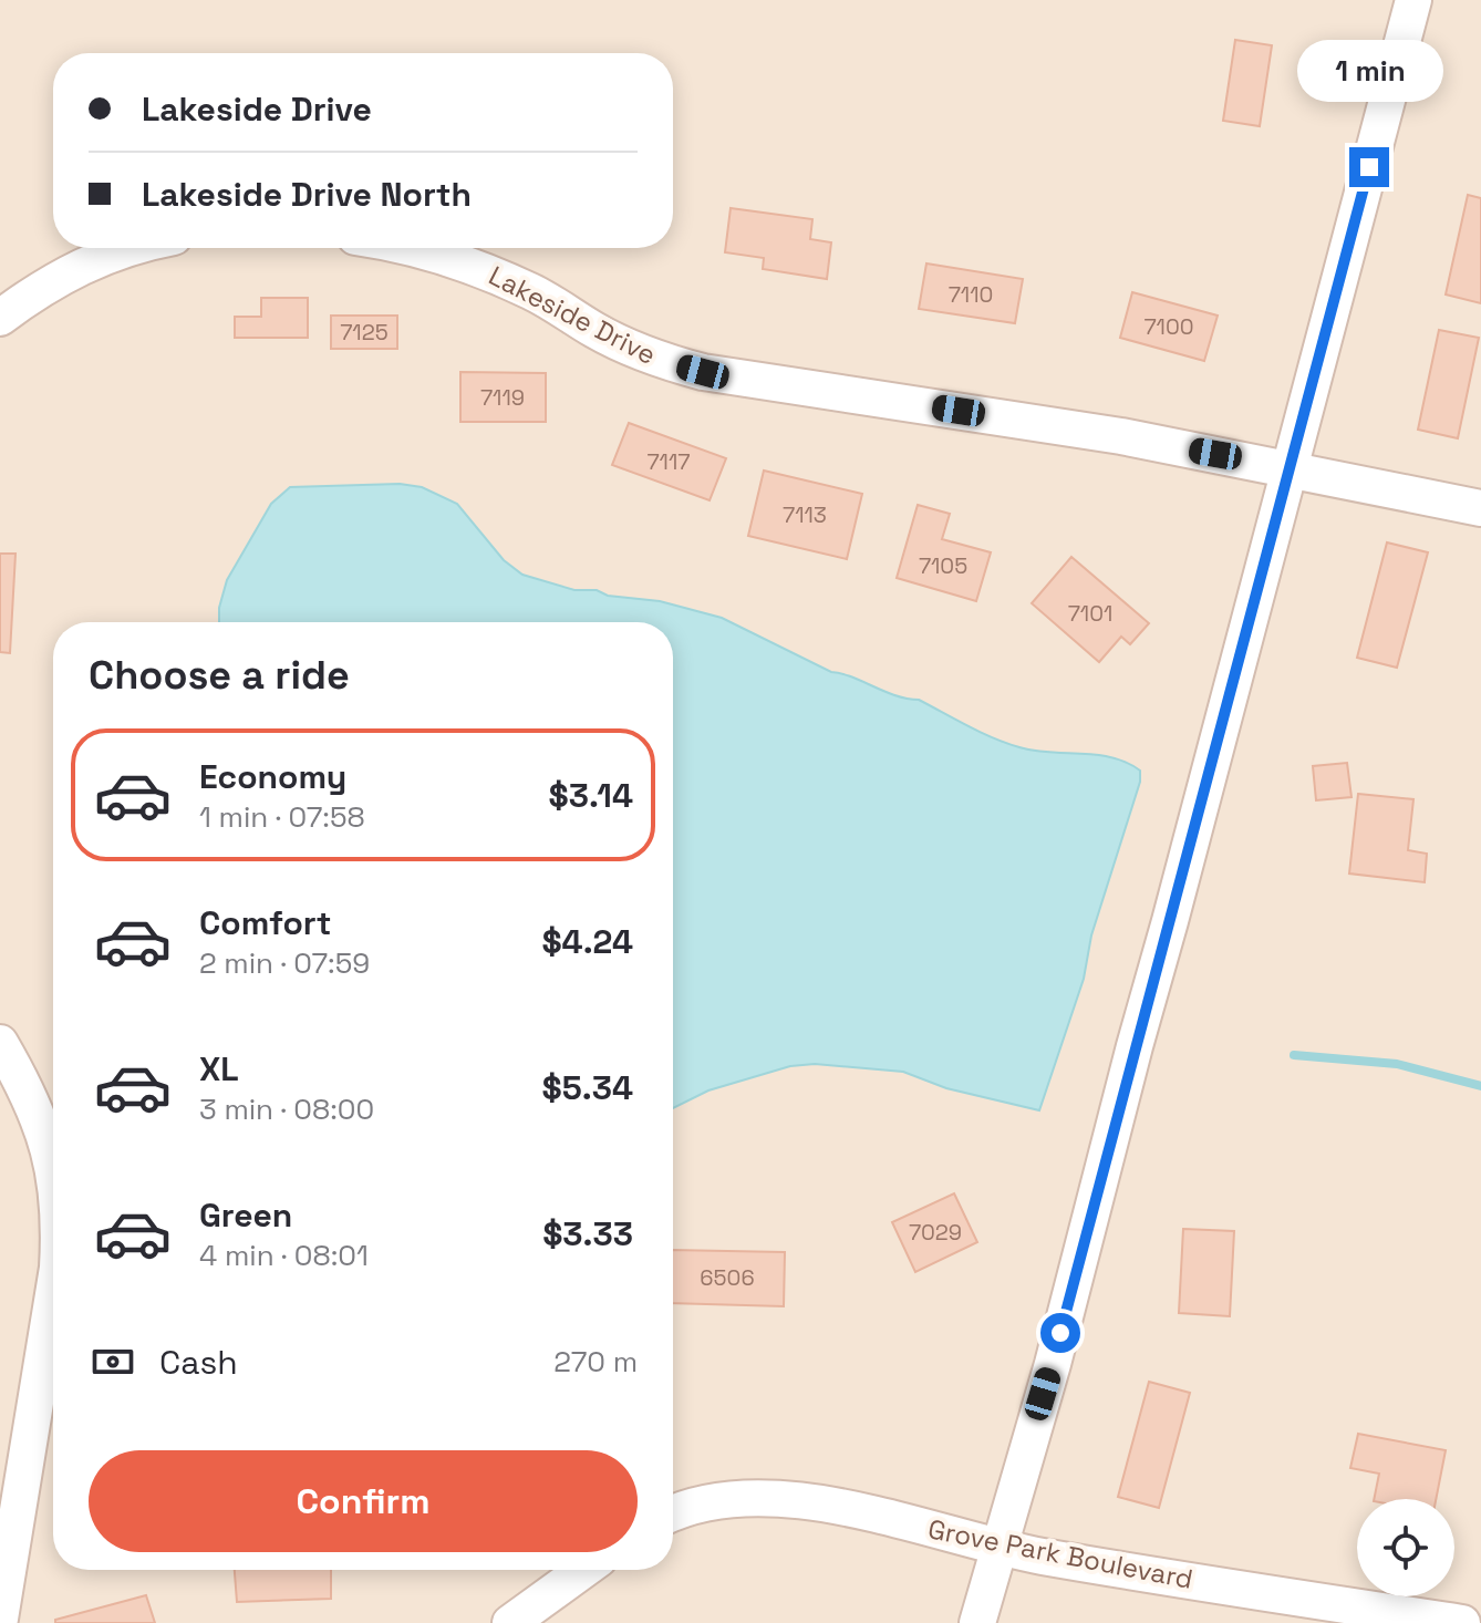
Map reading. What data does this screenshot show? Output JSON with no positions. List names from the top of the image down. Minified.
{"streets":{"street":["Lakeside Drive","Grove Park Boulevard"]},"house_numbers":["7110","7100","7125","7119","7117","7113","7105","7101","7029","6506"],"page":{"bubble":"1 min","banner":["Lakeside Drive","Lakeside Drive North"],"heading":"Choose a ride","list":[{"name":"Economy","note":"1 min · 07:58","value":"$3.14"},{"name":"Comfort","note":"2 min · 07:59","value":"$4.24"},{"name":"XL","note":"3 min · 08:00","value":"$5.34"},{"name":"Green","note":"4 min · 08:01","value":"$3.33"}],"pay":["Cash","270 m"],"buttons":"Confirm"}}
